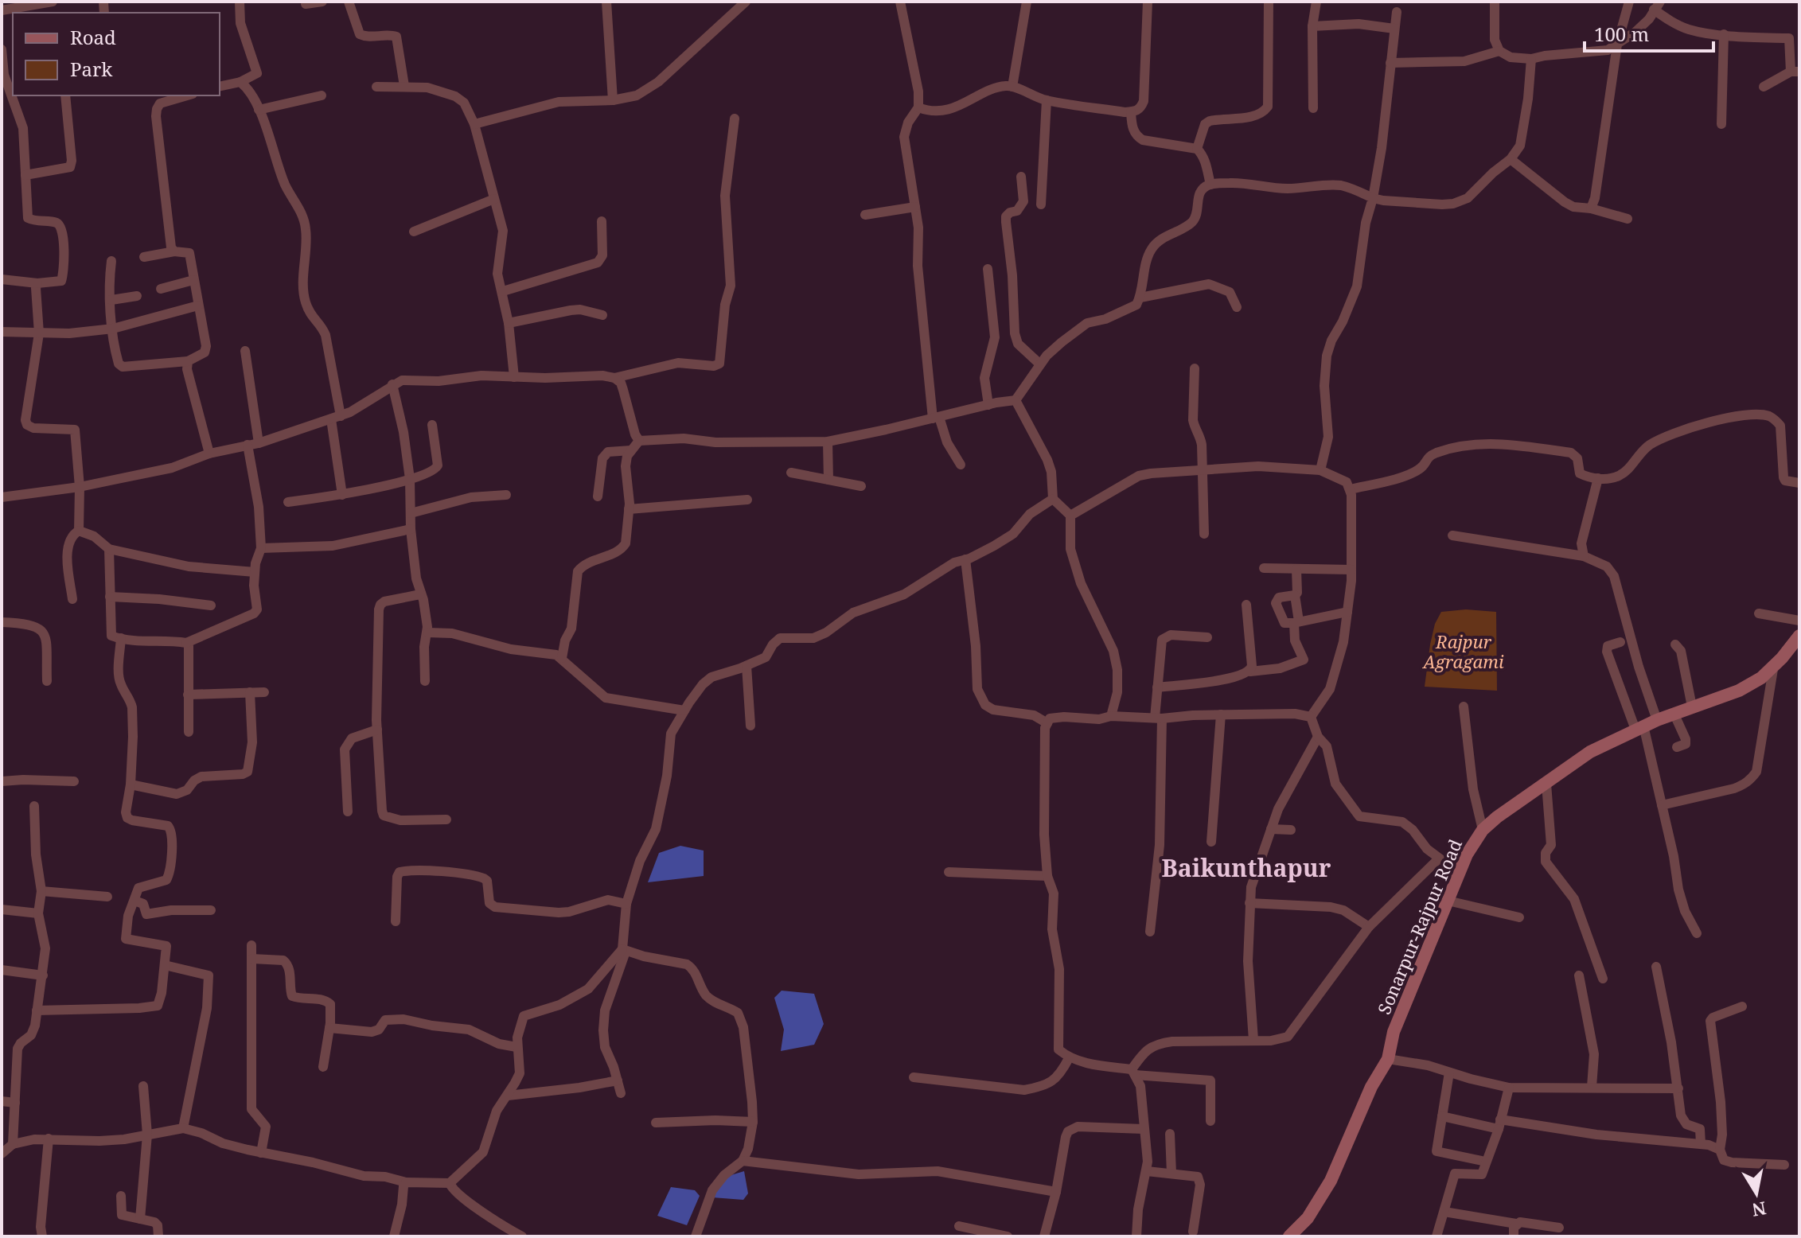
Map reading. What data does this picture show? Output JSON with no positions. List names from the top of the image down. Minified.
{"streets":{"main road":["Sonarpur-Rajpur Road"]},"districts":["Baikunthapur"],"parks":["Rajpur Agragami"],"legend":["Road","Park"],"scale_bar":"100 m","north":"bottom"}
